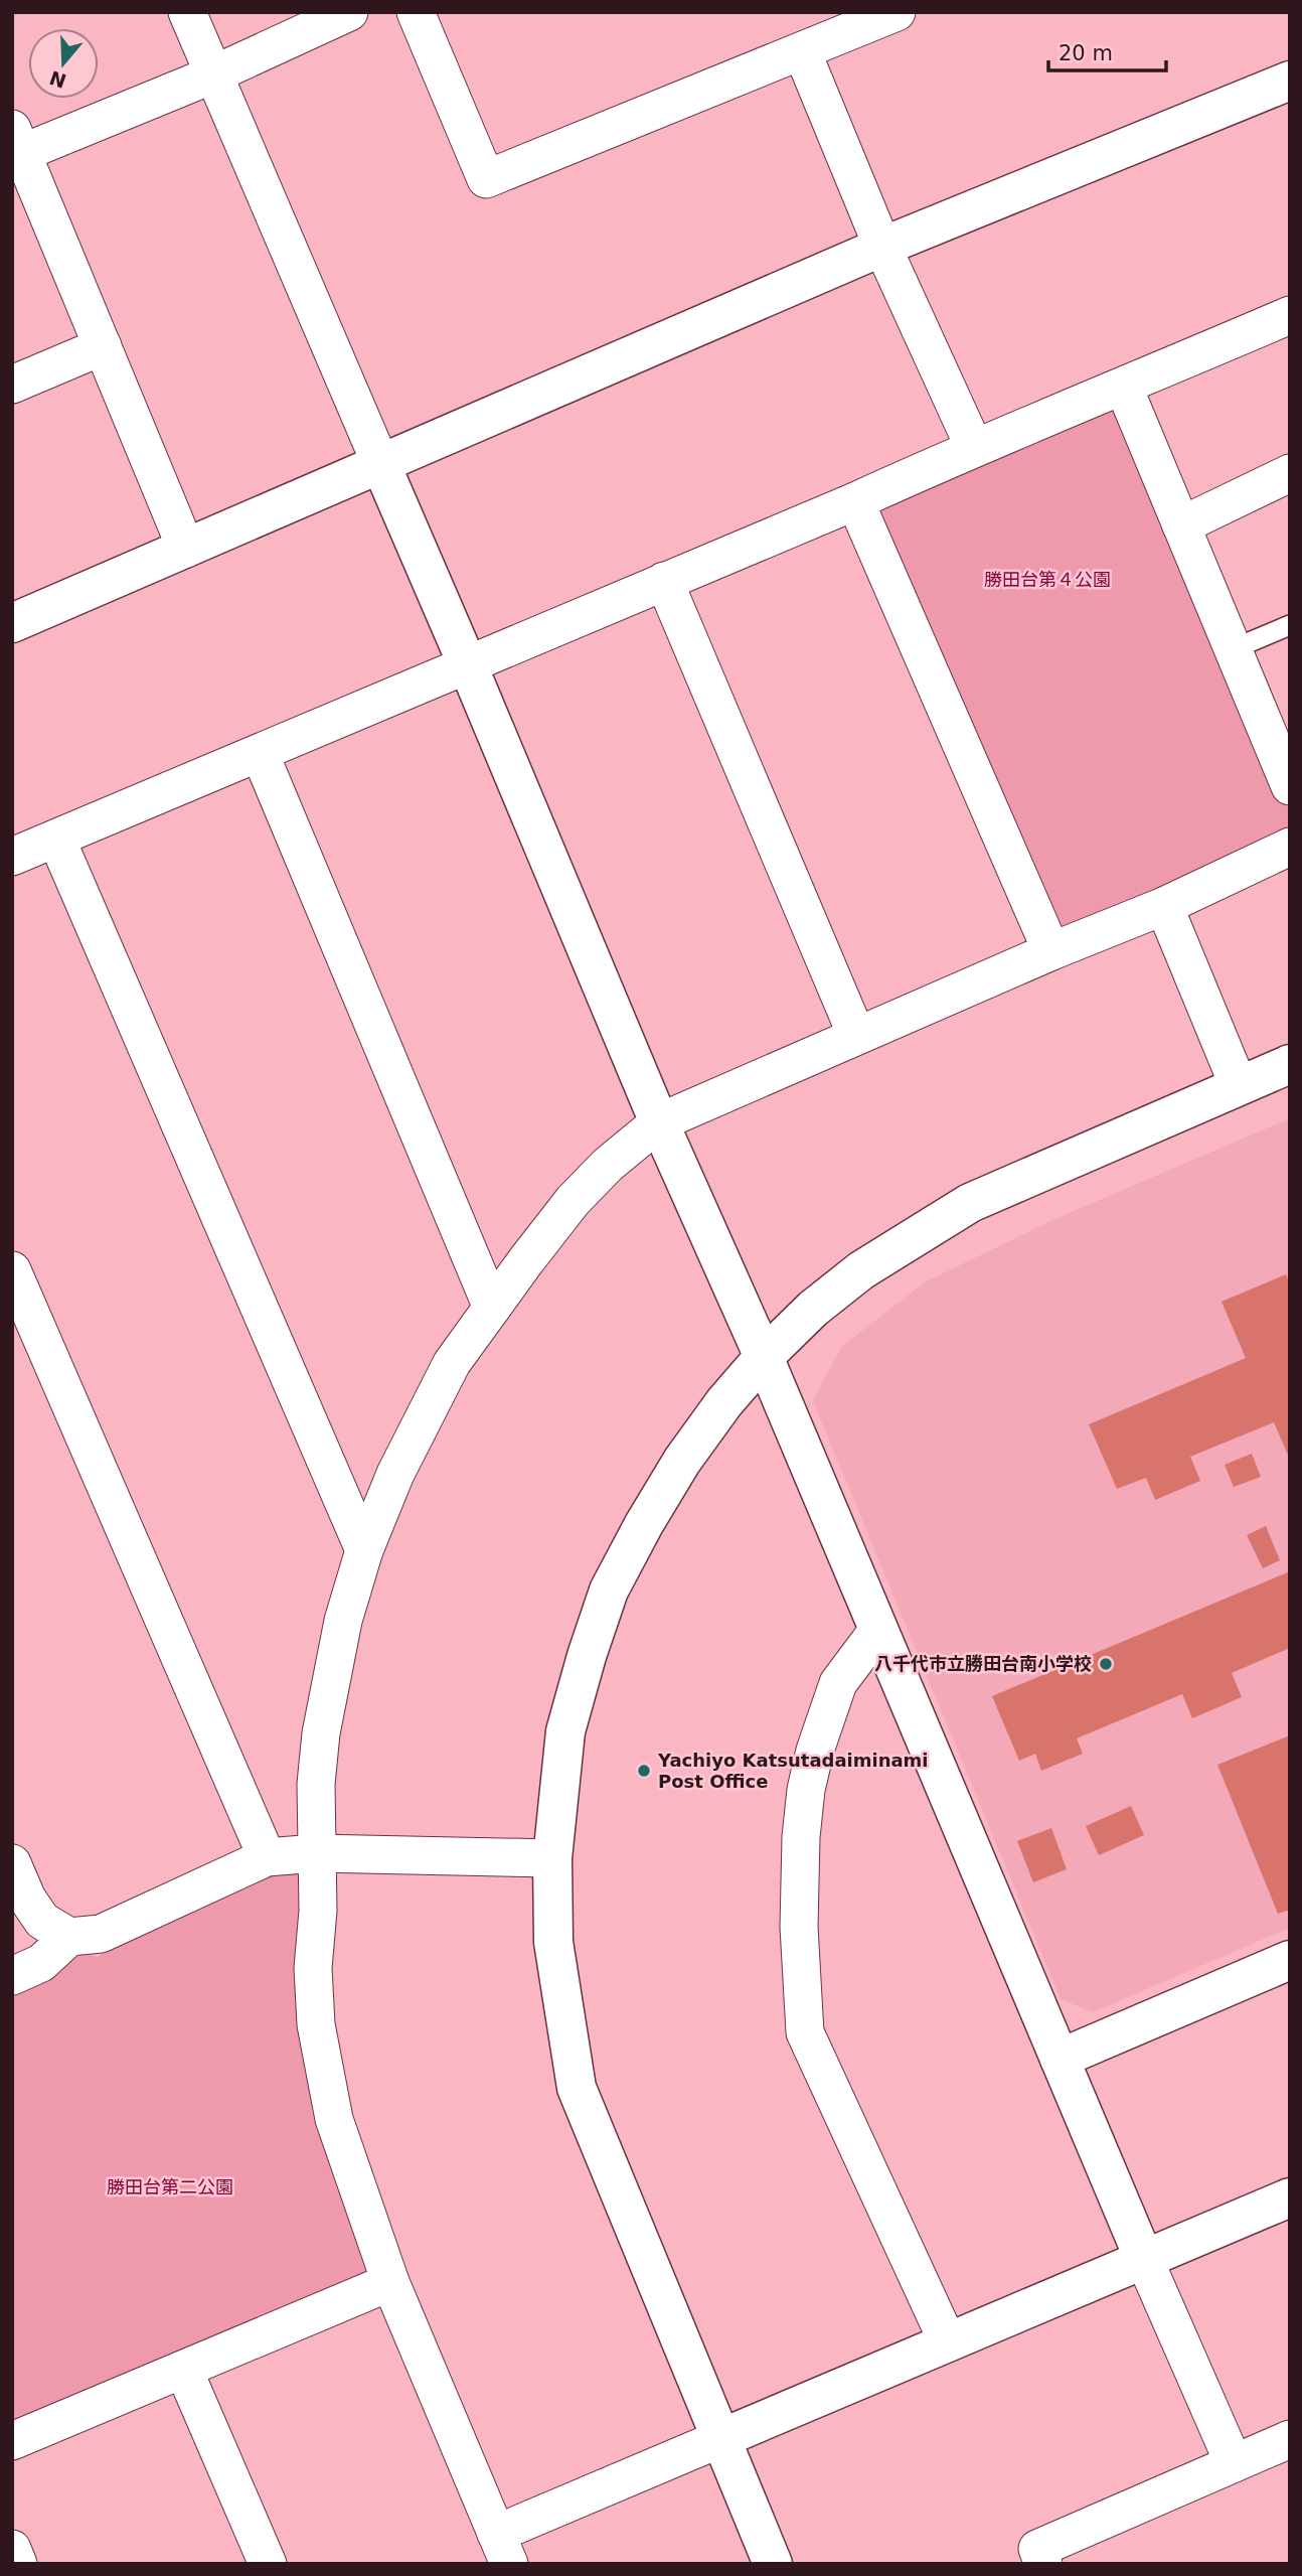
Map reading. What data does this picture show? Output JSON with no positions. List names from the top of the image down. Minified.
{"parks":["勝田台第４公園","勝田台第二公園"],"places":["八千代市立勝田台南小学校","Yachiyo Katsutadaiminami Post Office"],"scale_bar":"20 m","north":"bottom"}
